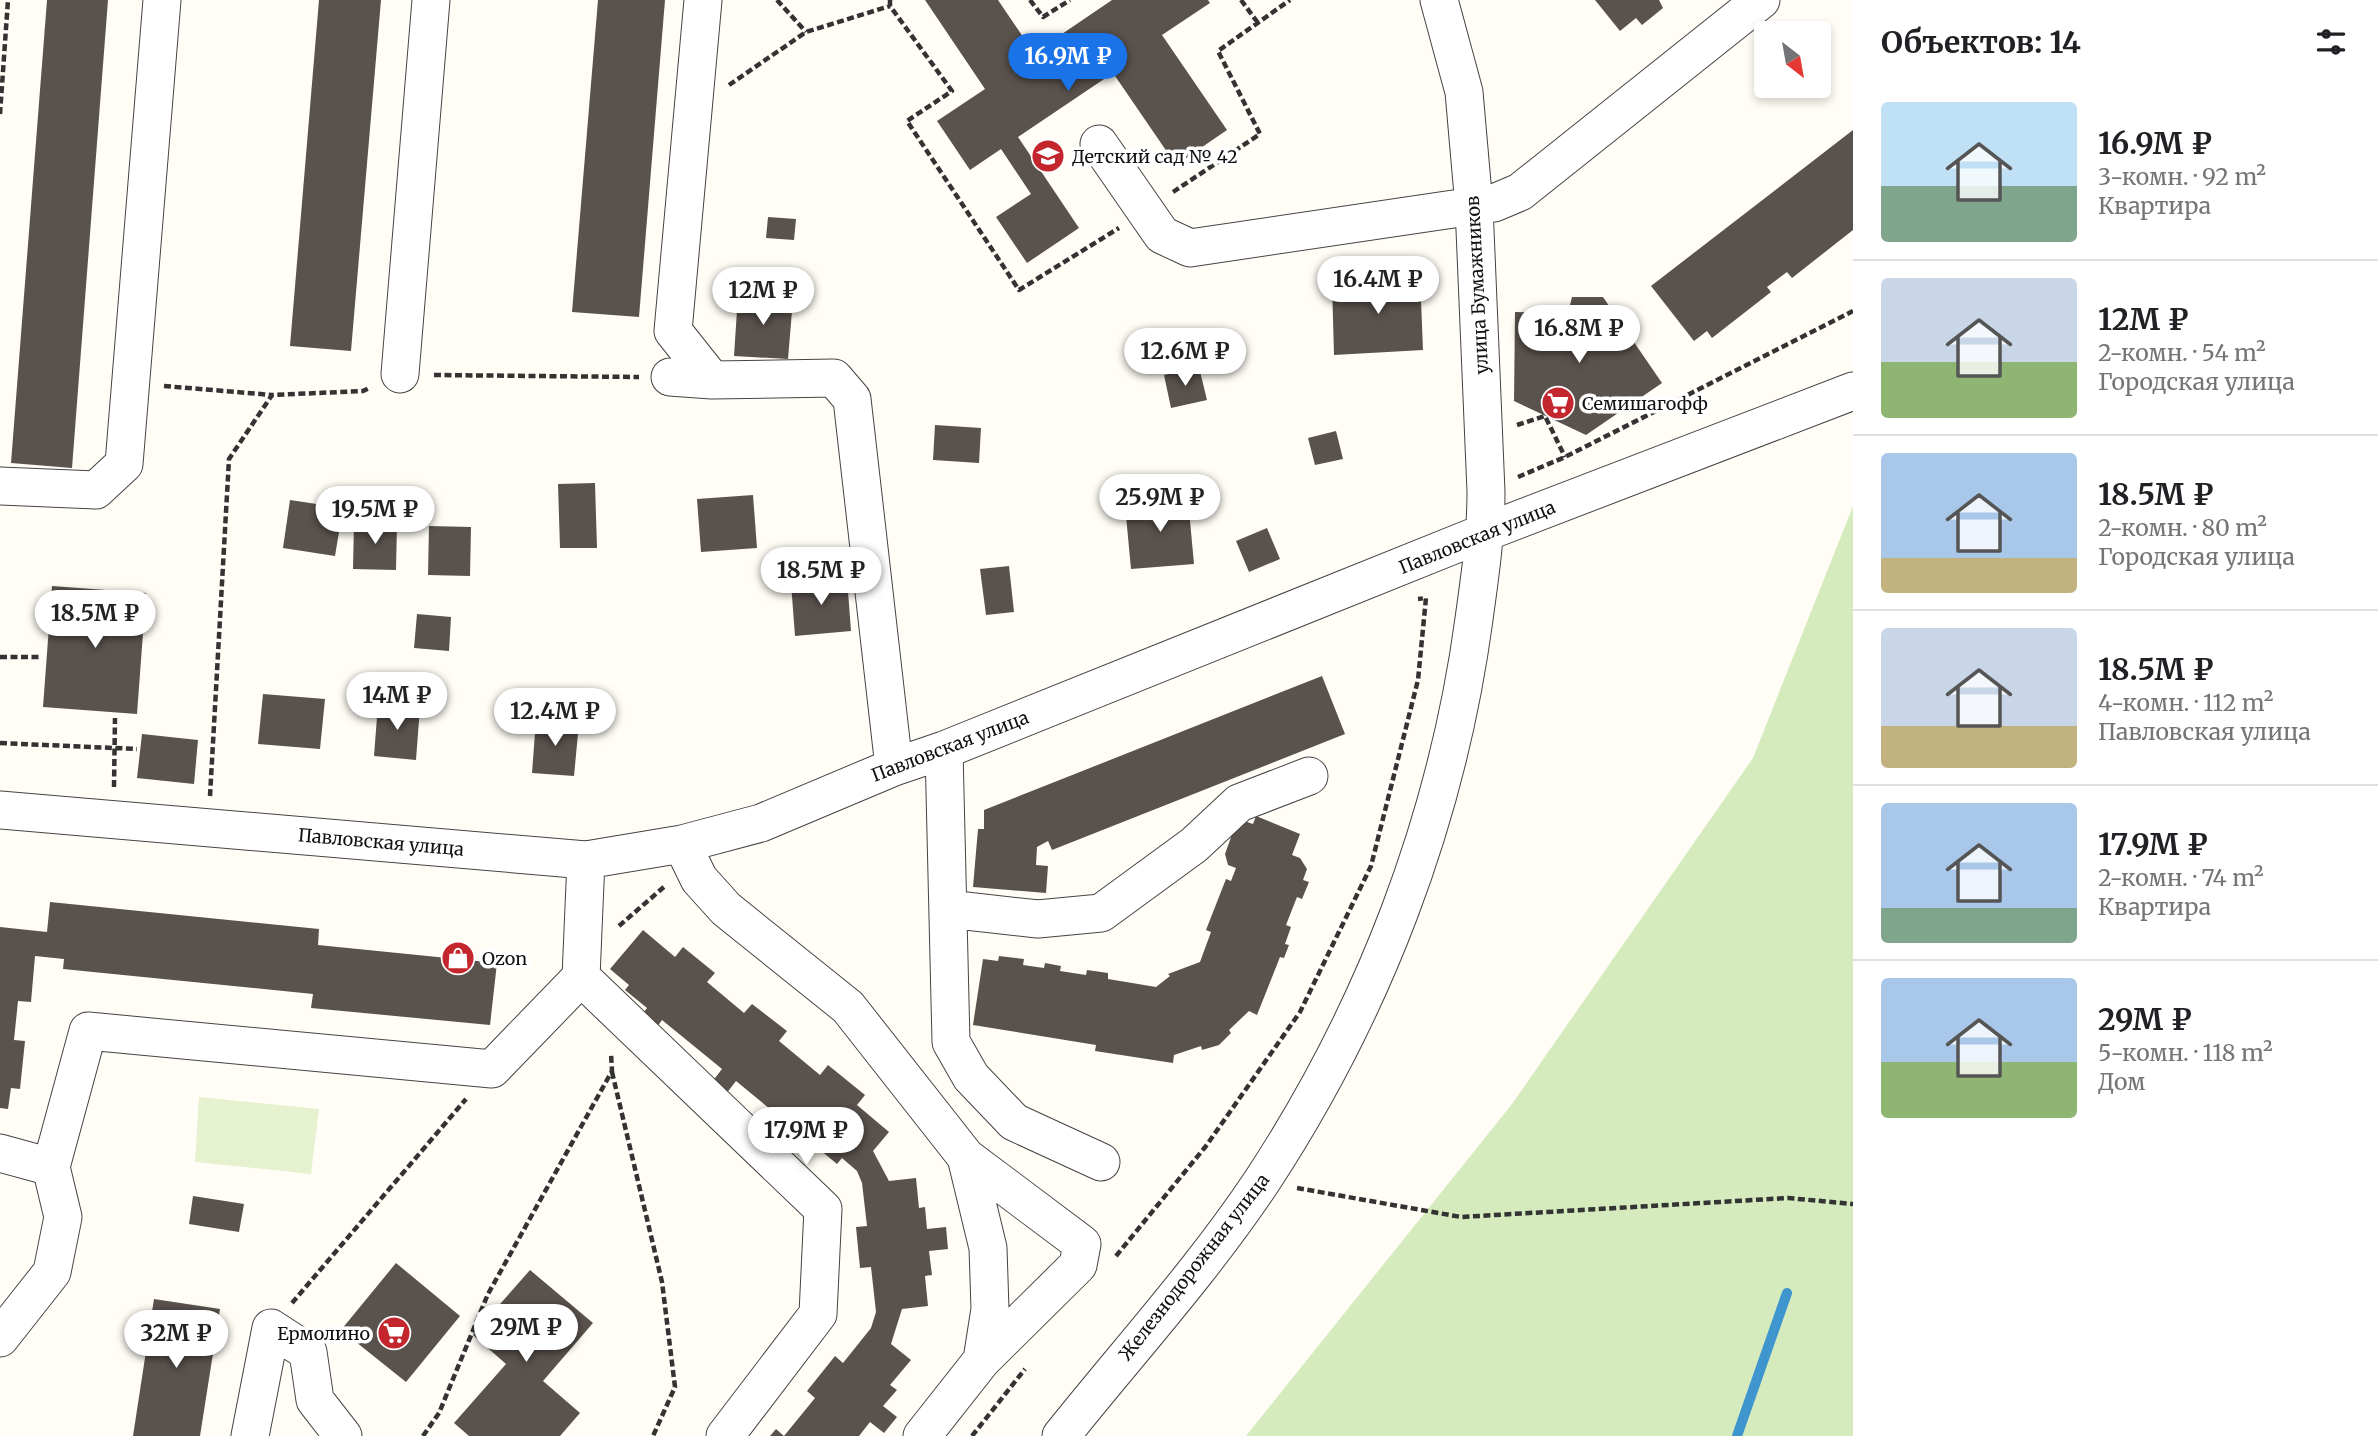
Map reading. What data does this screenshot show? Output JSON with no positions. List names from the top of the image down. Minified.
{"streets":{"street":["улица Бумажников","Павловская улица","Железнодорожная улица"]},"crossings":[["улица Бумажников","Павловская улица"],["улица Бумажников","Железнодорожная улица"],["Павловская улица","Железнодорожная улица"]],"places":{"school or university":["Детский сад № 42"],"supermarket":["Семишагофф","Ермолино"],"shop":["Ozon"]},"north":"bottom right","page":{"heading":"Объектов: 14","price":["16.9M ₽","16.4M ₽","12M ₽","16.8M ₽","12.6M ₽","25.9M ₽","19.5M ₽","18.5M ₽","18.5M ₽","14M ₽","12.4M ₽","17.9M ₽","29M ₽","32M ₽"],"list":[{"name":"16.9M ₽","note":"3-комн. · 92 m² · Квартира"},{"name":"12M ₽","note":"2-комн. · 54 m² · Городская улица"},{"name":"18.5M ₽","note":"2-комн. · 80 m² · Городская улица"},{"name":"18.5M ₽","note":"4-комн. · 112 m² · Павловская улица"},{"name":"17.9M ₽","note":"2-комн. · 74 m² · Квартира"},{"name":"29M ₽","note":"5-комн. · 118 m² · Дом"}]}}
